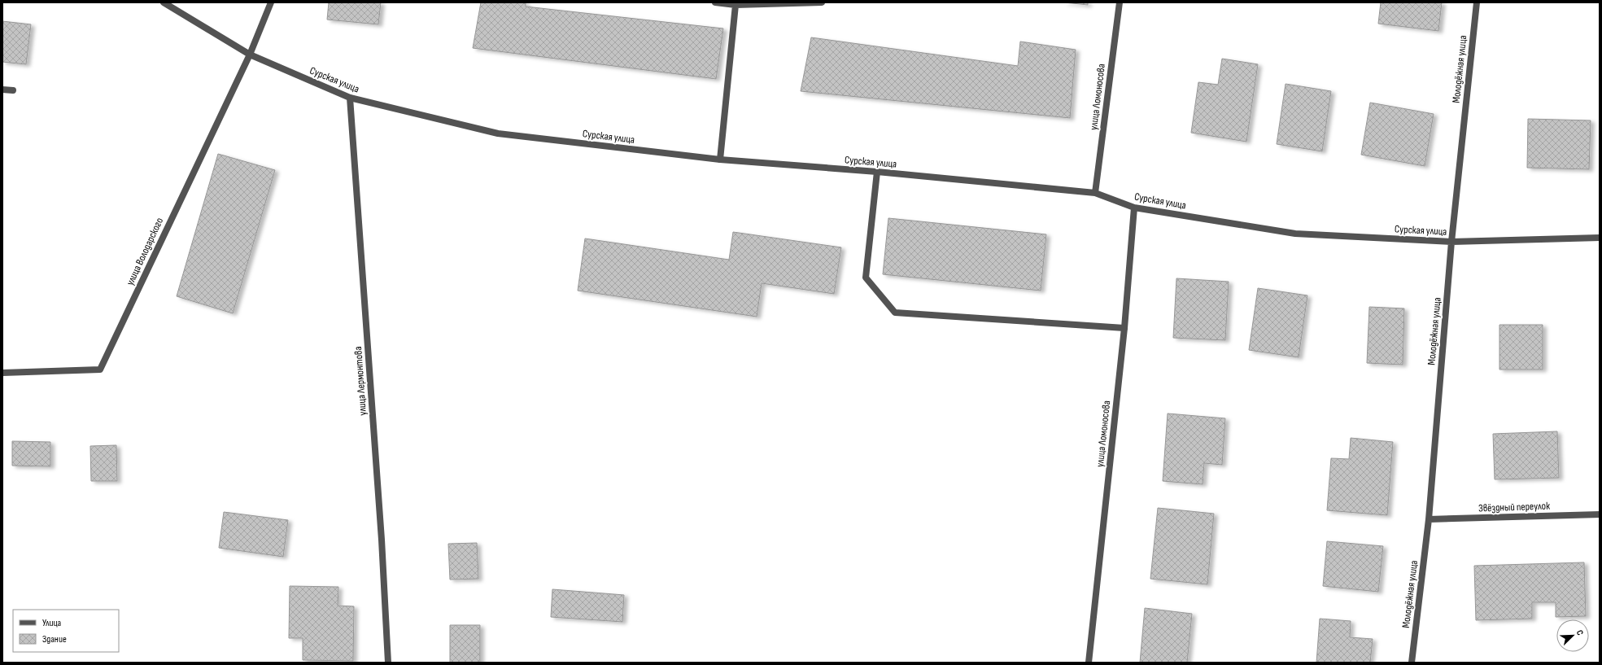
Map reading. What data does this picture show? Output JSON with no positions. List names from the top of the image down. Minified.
{"streets":{"street":["Молодёжная улица","Сурская улица","улица Ломоносова","улица Володарского","улица Лермонтова","Звёздный переулок"]},"crossings":[["Молодёжная улица","Сурская улица"],["Молодёжная улица","Звёздный переулок"],["Сурская улица","улица Ломоносова"],["Сурская улица","улица Володарского"],["Сурская улица","улица Лермонтова"]],"legend":["Улица","Здание"],"north":"top right"}
